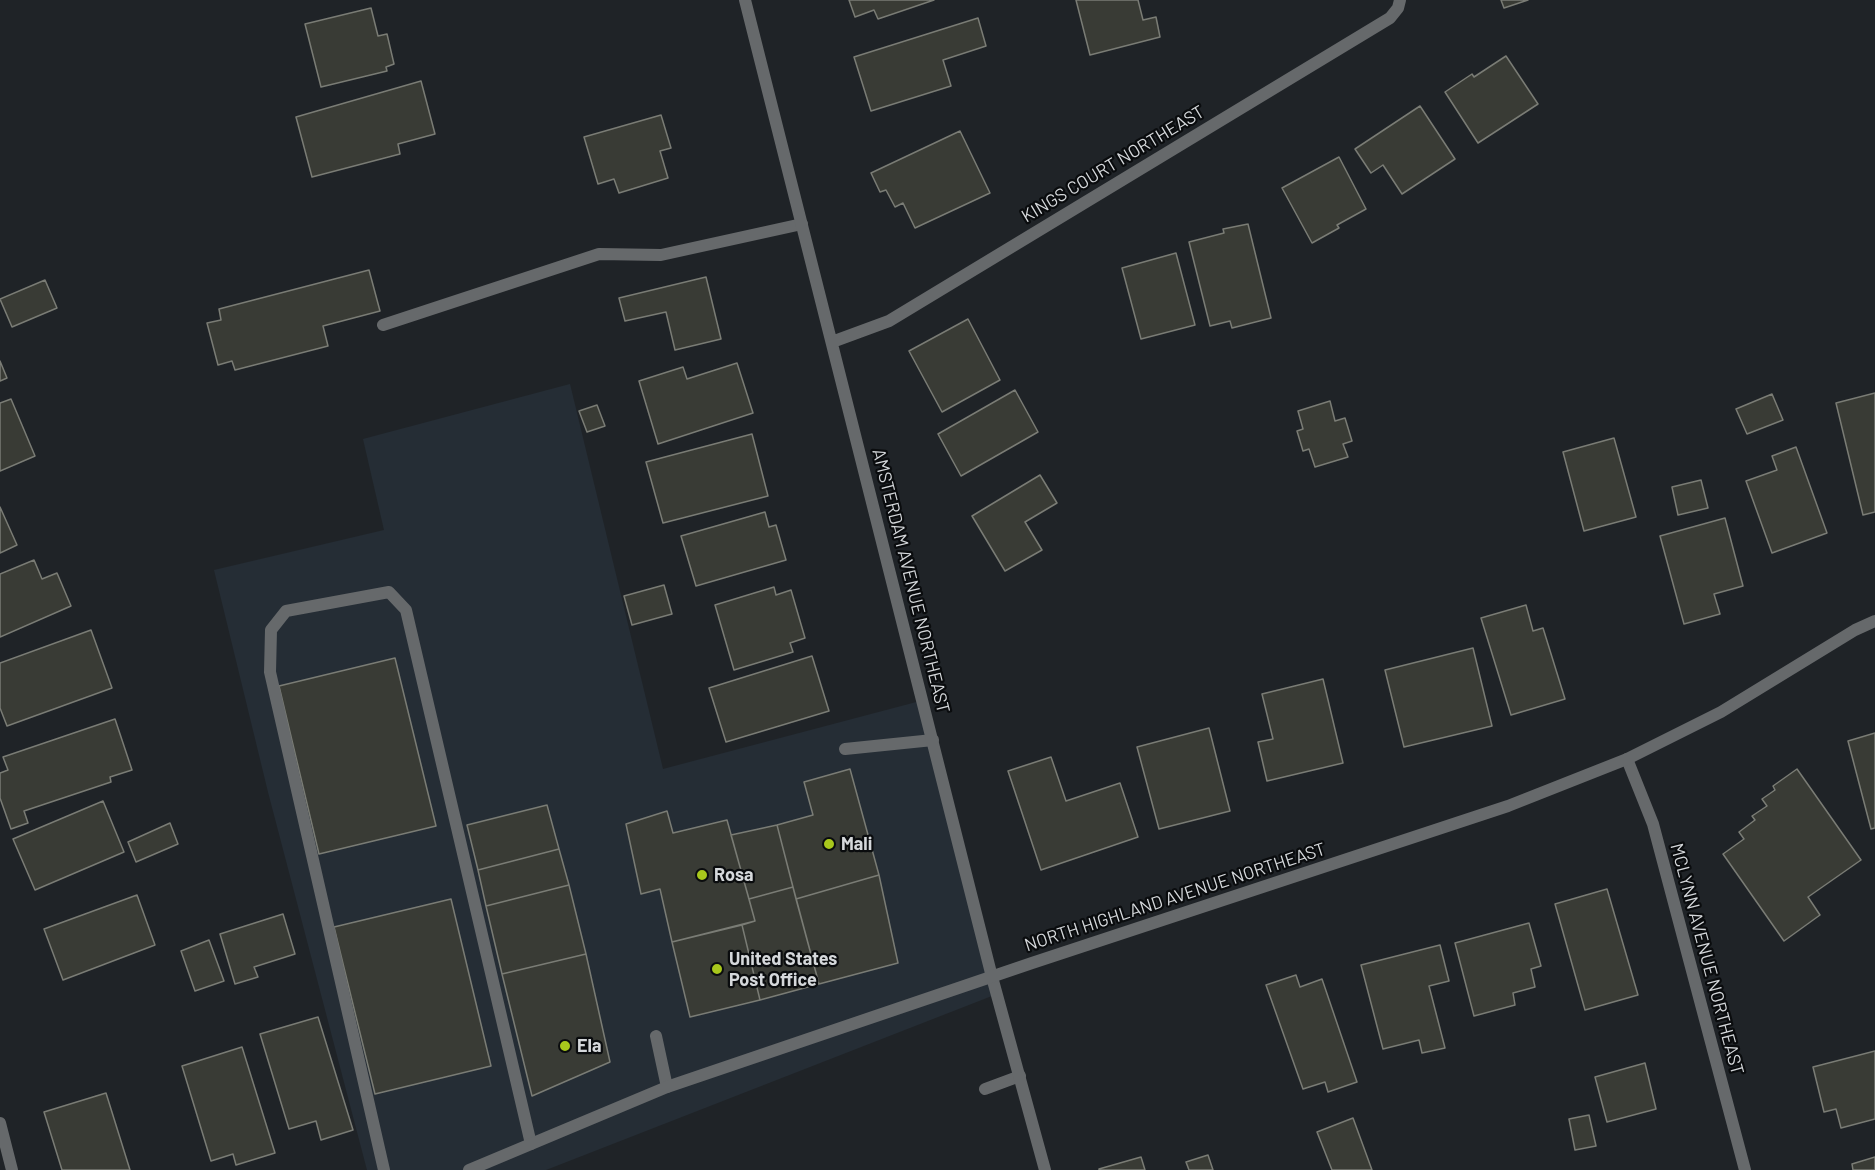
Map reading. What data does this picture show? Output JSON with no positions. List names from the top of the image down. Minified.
{"streets":{"street":["KINGS COURT NORTHEAST","AMSTERDAM AVENUE NORTHEAST","NORTH HIGHLAND AVENUE NORTHEAST","MCLYNN AVENUE NORTHEAST"]},"crossings":[["KINGS COURT NORTHEAST","AMSTERDAM AVENUE NORTHEAST"],["AMSTERDAM AVENUE NORTHEAST","NORTH HIGHLAND AVENUE NORTHEAST"],["NORTH HIGHLAND AVENUE NORTHEAST","MCLYNN AVENUE NORTHEAST"]],"places":["Mali","Rosa","United States Post Office","Ela"]}
